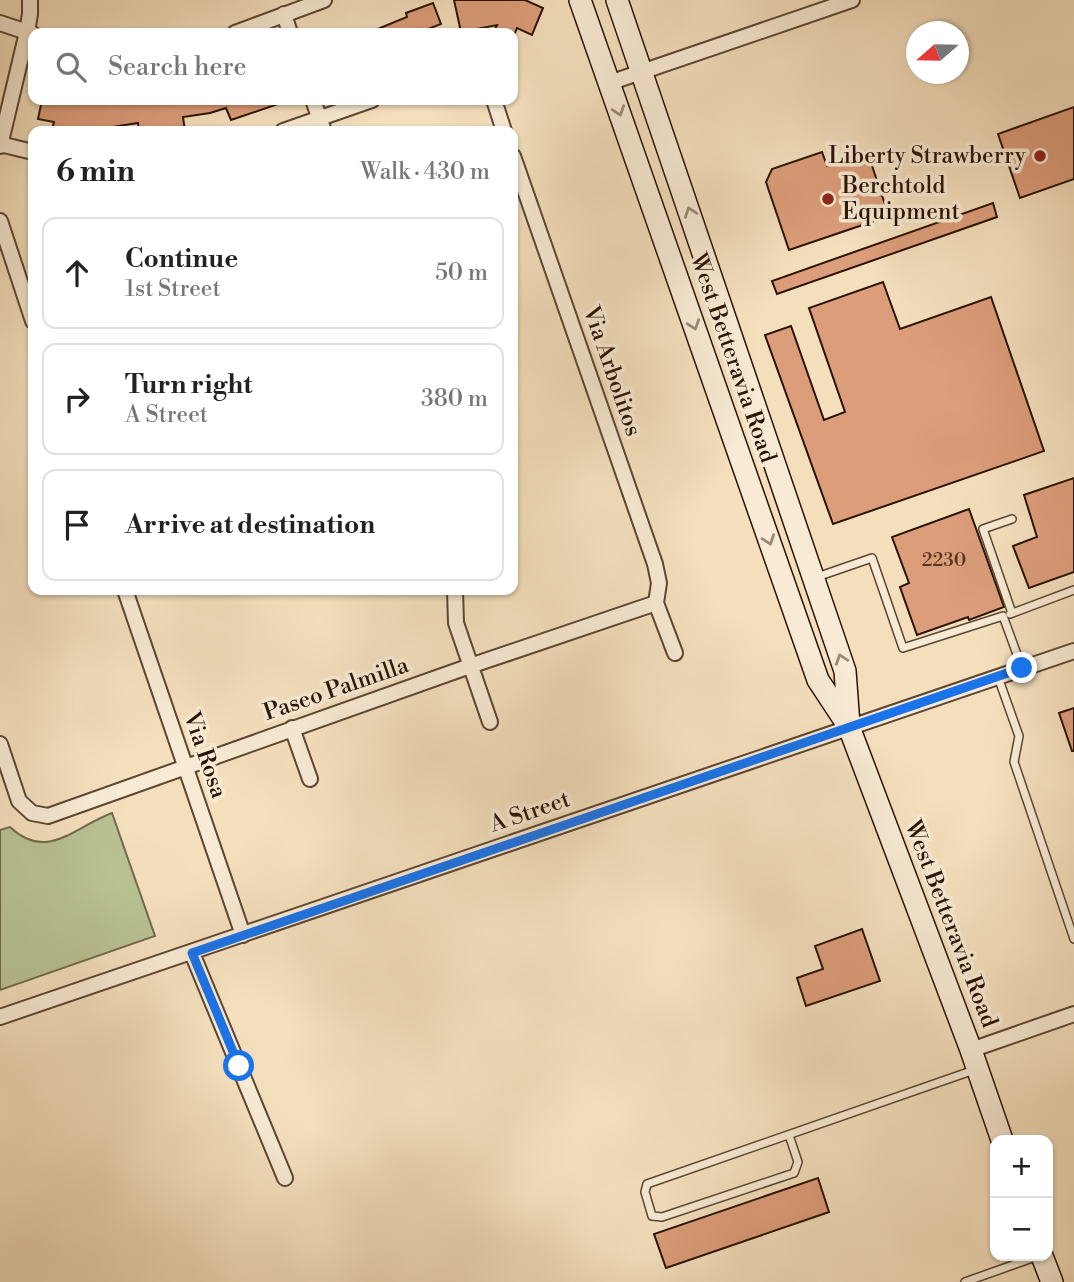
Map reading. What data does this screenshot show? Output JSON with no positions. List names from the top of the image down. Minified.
{"streets":{"street":["West Betteravia Road","Via Arbolitos","Paseo Palmilla","Via Rosa","A Street"]},"crossings":[["West Betteravia Road","A Street"],["Via Arbolitos","Paseo Palmilla"],["Paseo Palmilla","Via Rosa"],["Via Rosa","A Street"]],"places":["Liberty Strawberry","Berchtold Equipment"],"house_numbers":["2230"],"north":"left","page":{"search":"Search here","heading":["6 min","Walk · 430 m"],"list":[["Continue","1st Street","50 m"],["Turn right","A Street","380 m"],"Arrive at destination"],"map_buttons":["+","−"]}}
